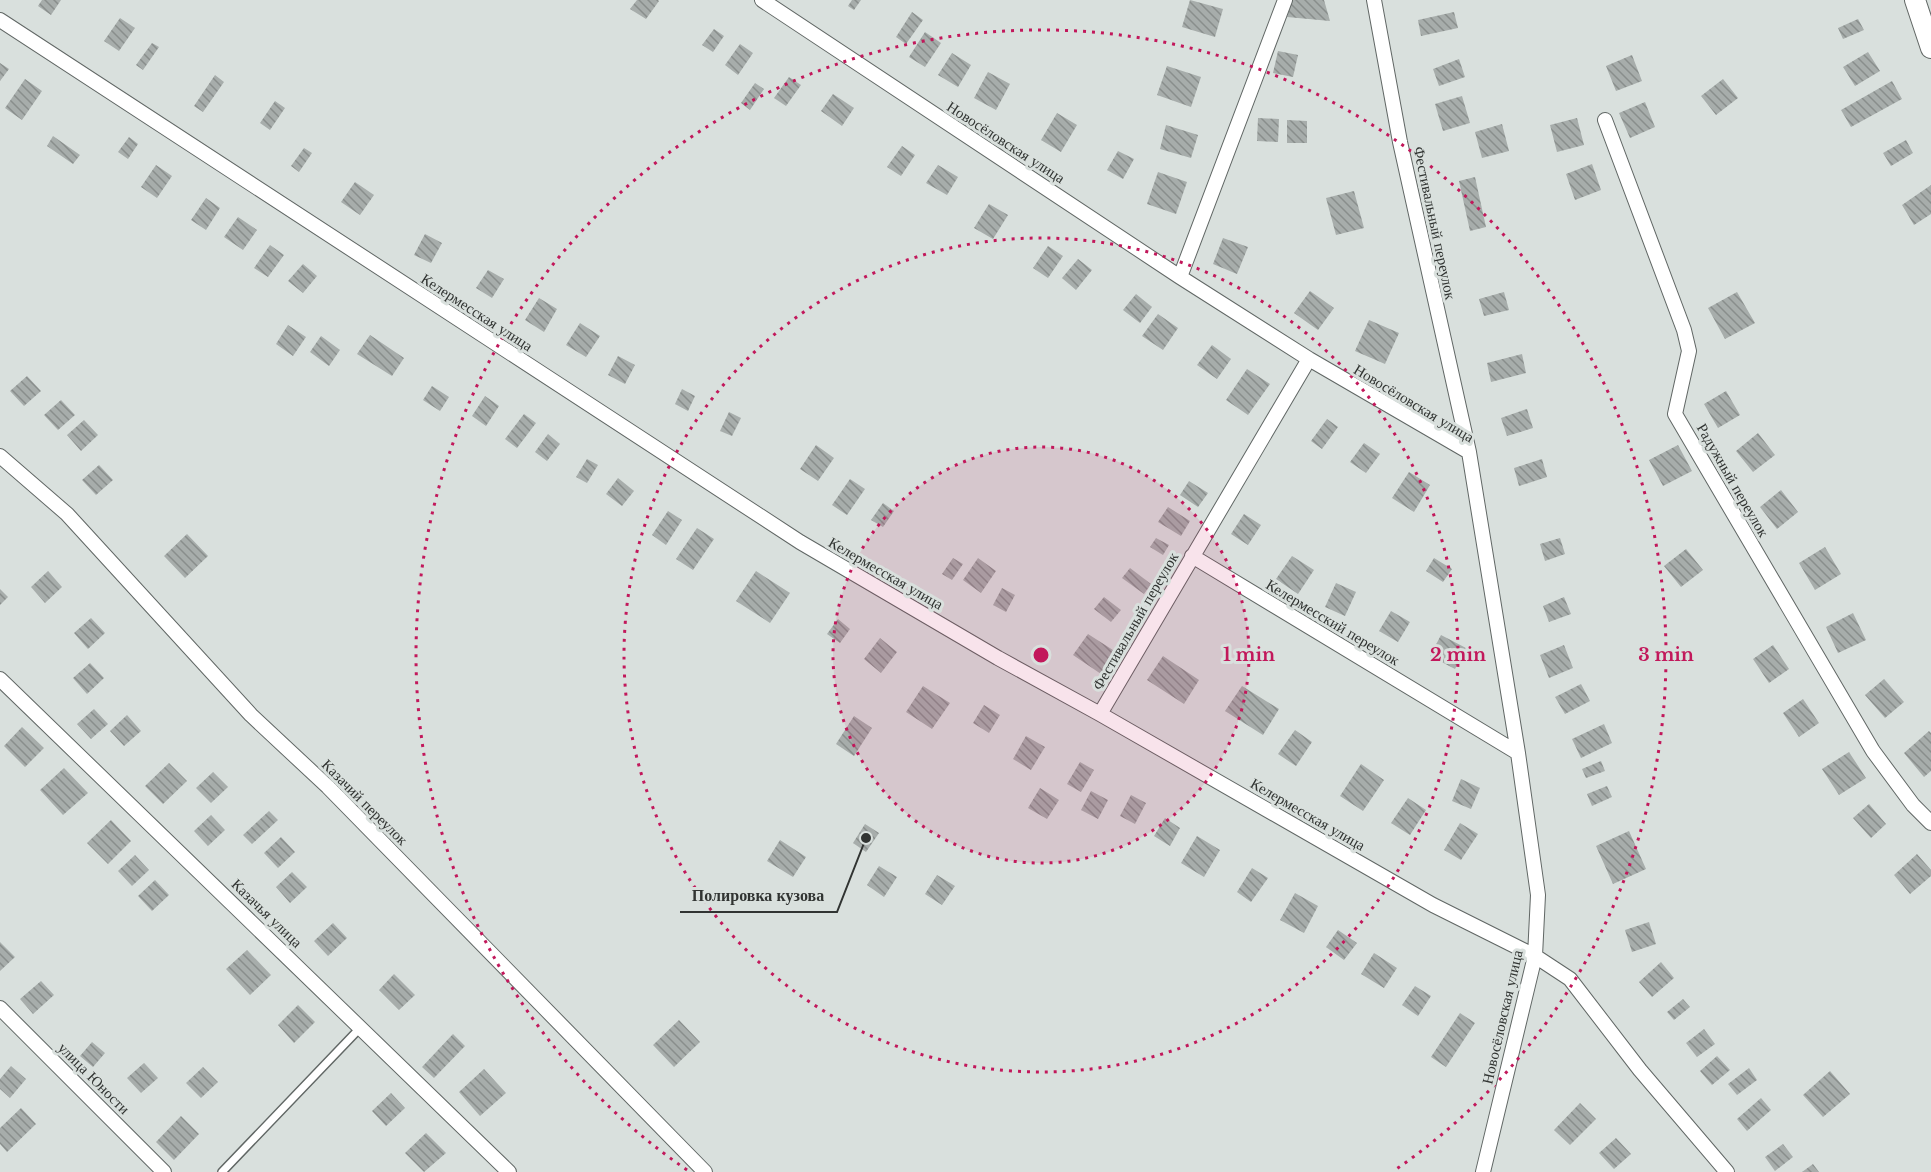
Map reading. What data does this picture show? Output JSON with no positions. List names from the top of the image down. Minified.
{"streets":{"street":["Новосёловская улица","Фестивальный переулок","Келермесская улица","Радужный переулок","Келермесский переулок","Казачий переулок","Казачья улица","улица Юности"]},"crossings":[["Новосёловская улица","Фестивальный переулок"],["Новосёловская улица","Келермесская улица"],["Новосёловская улица","Келермесский переулок"],["Фестивальный переулок","Келермесская улица"],["Фестивальный переулок","Келермесский переулок"]],"places":["Полировка кузова"],"rings":["1 min","2 min","3 min"]}
